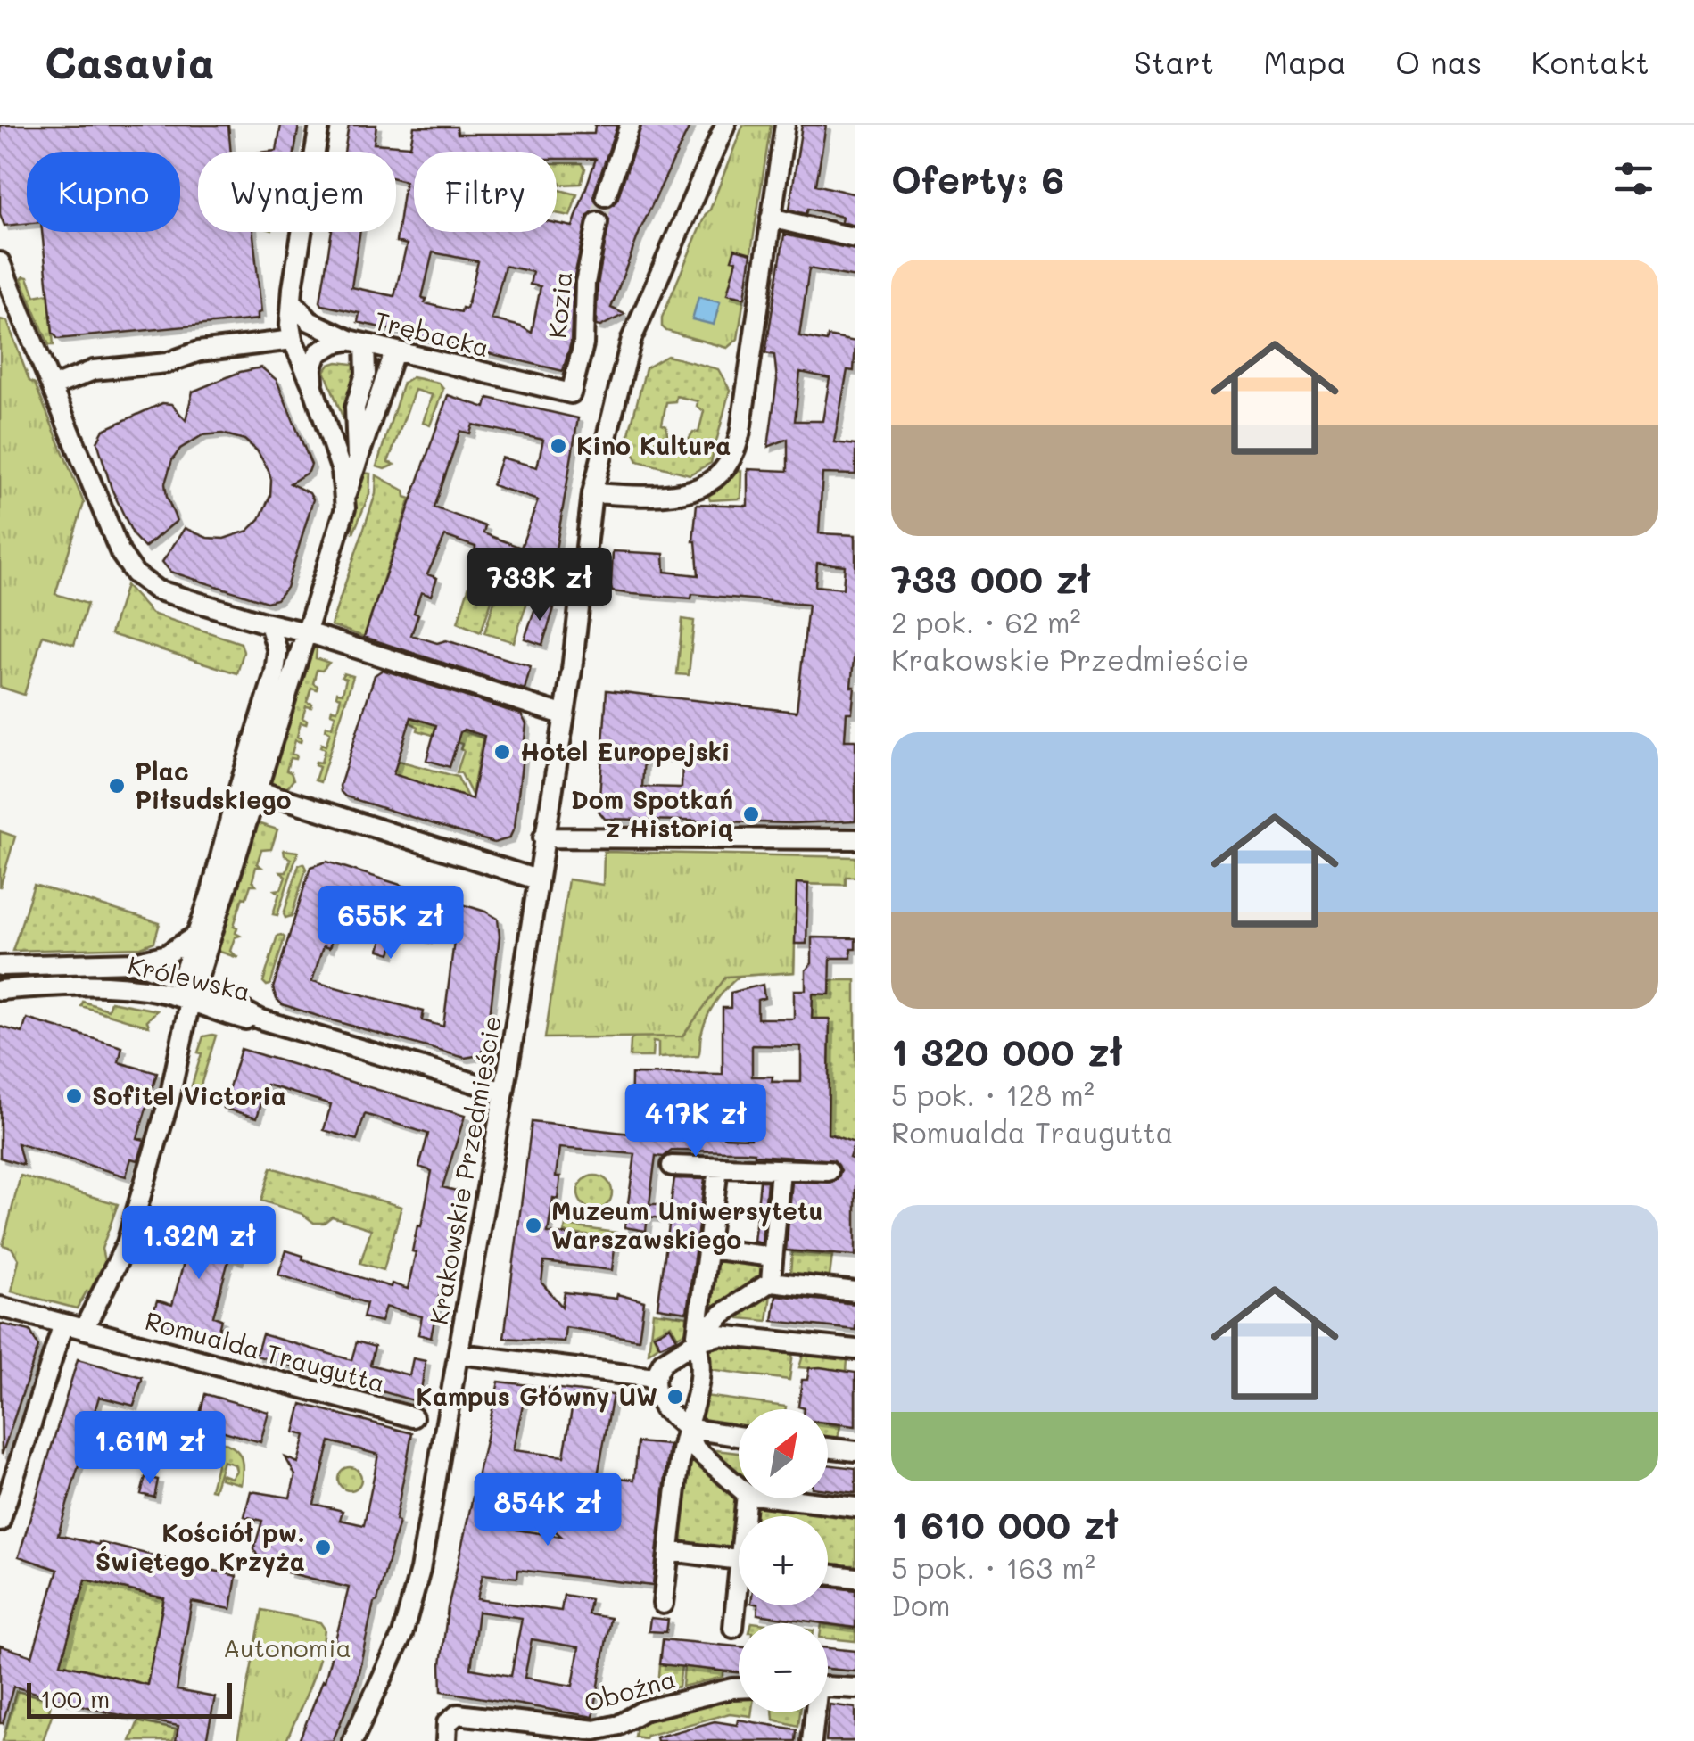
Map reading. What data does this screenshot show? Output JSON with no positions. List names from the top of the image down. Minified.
{"streets":{"street":["Kozia","Trębacka","Królewska","Krakowskie Przedmieście","Romualda Traugutta","Oboźna"]},"crossings":[["Kozia","Trębacka"],["Królewska","Krakowskie Przedmieście"]],"parks":["Autonomia"],"places":["Kino Kultura","Hotel Europejski","Plac Piłsudskiego","Dom Spotkań z Historią","Sofitel Victoria","Muzeum Uniwersytetu Warszawskiego","Kampus Główny UW","Kościół pw. Świętego Krzyża"],"scale_bar":"100 m","north":"top right","page":{"header":"Casavia","nav":["Start","Mapa","O nas","Kontakt"],"heading":"Oferty: 6","chip":["Kupno","Wynajem","Filtry"],"list":[{"name":"733 000 zł","note":"2 pok. · 62 m² · Krakowskie Przedmieście"},{"name":"1 320 000 zł","note":"5 pok. · 128 m² · Romualda Traugutta"},{"name":"1 610 000 zł","note":"5 pok. · 163 m² · Dom"}],"price":["733K zł","655K zł","417K zł","1.32M zł","1.61M zł","854K zł"],"map_buttons":["+","−"],"scale":"100 m"}}
